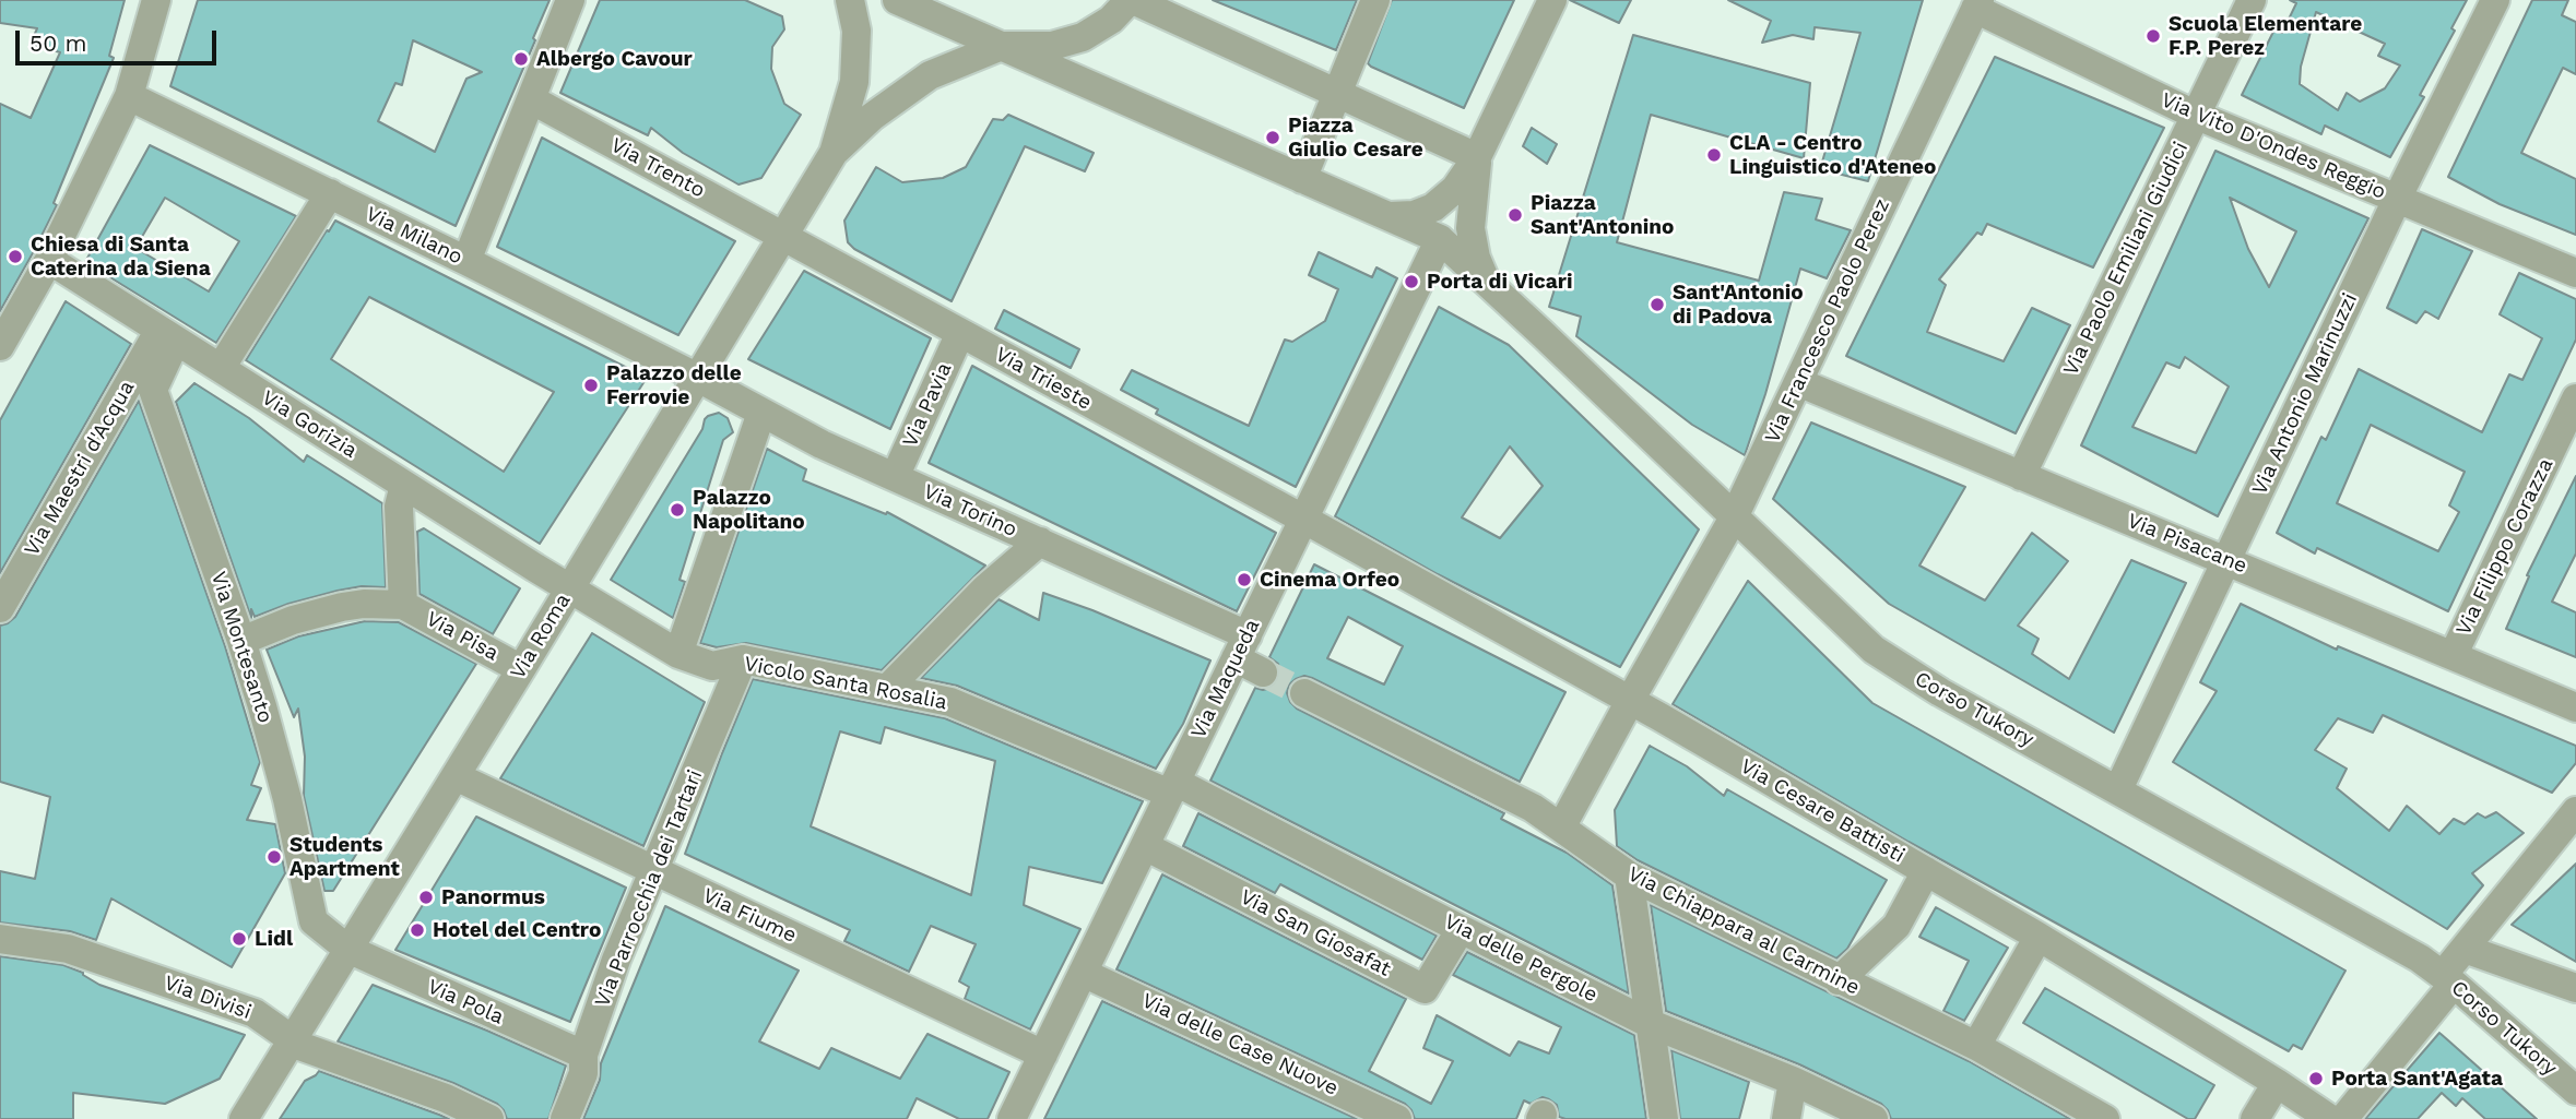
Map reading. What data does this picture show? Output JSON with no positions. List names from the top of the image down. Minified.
{"streets":{"street":["Via Vito D'Ondes Reggio","Via Trento","Via Milano","Via Paolo Emiliani Giudici","Via Francesco Paolo Perez","Via Trieste","Via Antonio Marinuzzi","Via Pavia","Via Gorizia","Via Maestri d'Acqua","Via Torino","Via Pisacane","Via Filippo Corazza","Via Pisa","Via Roma","Via Montesanto","Via Maqueda","Vicolo Santa Rosalia","Corso Tukory","Via Cesare Battisti","Via Parrocchia dei Tartari","Via Fiume","Via Chiappara al Carmine","Via San Giosafat","Via delle Pergole","Via Divisi","Via Pola","Via delle Case Nuove"]},"crossings":[["Via Vito D'Ondes Reggio","Via Paolo Emiliani Giudici"],["Via Vito D'Ondes Reggio","Via Francesco Paolo Perez"],["Via Vito D'Ondes Reggio","Via Antonio Marinuzzi"],["Via Trento","Via Trieste"],["Via Trento","Via Roma"],["Via Milano","Via Torino"],["Via Milano","Via Roma"],["Via Paolo Emiliani Giudici","Via Pisacane"],["Via Francesco Paolo Perez","Via Pisacane"],["Via Francesco Paolo Perez","Corso Tukory"],["Via Francesco Paolo Perez","Via Cesare Battisti"],["Via Francesco Paolo Perez","Via Chiappara al Carmine"],["Via Trieste","Via Pavia"],["Via Trieste","Via Roma"],["Via Trieste","Via Maqueda"],["Via Trieste","Via Cesare Battisti"],["Via Antonio Marinuzzi","Via Pisacane"],["Via Antonio Marinuzzi","Corso Tukory"],["Via Pavia","Via Torino"],["Via Gorizia","Via Maestri d'Acqua"],["Via Gorizia","Via Roma"],["Via Gorizia","Via Montesanto"],["Via Gorizia","Vicolo Santa Rosalia"],["Via Maestri d'Acqua","Via Montesanto"],["Via Torino","Via Roma"],["Via Torino","Via Maqueda"],["Via Pisacane","Via Filippo Corazza"],["Via Pisa","Via Roma"],["Via Roma","Via Montesanto"],["Via Roma","Vicolo Santa Rosalia"],["Via Roma","Via Fiume"],["Via Roma","Via Divisi"],["Via Roma","Via Pola"],["Via Montesanto","Via Pola"],["Via Maqueda","Vicolo Santa Rosalia"],["Via Maqueda","Corso Tukory"],["Via Maqueda","Via Cesare Battisti"],["Via Maqueda","Via Fiume"],["Via Maqueda","Via San Giosafat"],["Via Maqueda","Via delle Pergole"],["Via Maqueda","Via delle Case Nuove"],["Vicolo Santa Rosalia","Via Parrocchia dei Tartari"],["Vicolo Santa Rosalia","Via delle Pergole"],["Via Parrocchia dei Tartari","Via Fiume"],["Via Parrocchia dei Tartari","Via Pola"],["Via San Giosafat","Via delle Pergole"]],"places":["Scuola Elementare F.P. Perez","Albergo Cavour","Piazza Giulio Cesare","CLA - Centro Linguistico d'Ateneo","Piazza Sant'Antonino","Chiesa di Santa Caterina da Siena","Porta di Vicari","Sant'Antonio di Padova","Palazzo delle Ferrovie","Palazzo Napolitano","Cinema Orfeo","Students Apartment","Panormus","Hotel del Centro","Lidl","Porta Sant'Agata"],"scale_bar":"50 m"}
